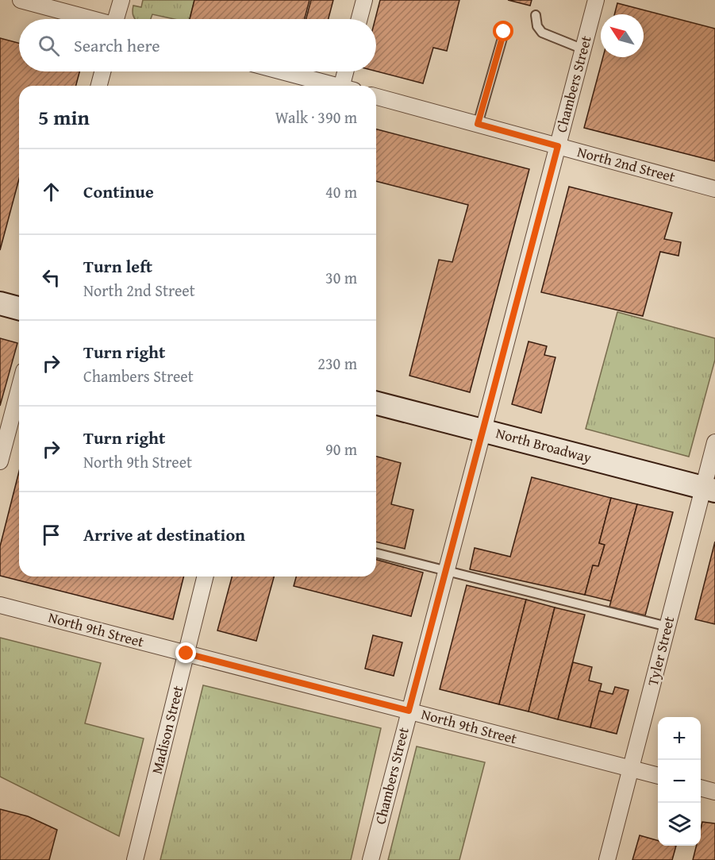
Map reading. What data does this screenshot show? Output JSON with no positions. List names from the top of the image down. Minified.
{"streets":{"main road":["North Broadway"],"street":["Chambers Street","North 2nd Street","North 9th Street","Tyler Street","Madison Street"]},"crossings":[["Chambers Street","North 2nd Street"],["Chambers Street","North Broadway"],["Chambers Street","North 9th Street"],["North Broadway","Tyler Street"],["North 9th Street","Tyler Street"],["North 9th Street","Madison Street"]],"north":"top left","page":{"search":"Search here","heading":["5 min","Walk · 390 m"],"list":[["Continue","40 m"],["Turn left","North 2nd Street","30 m"],["Turn right","Chambers Street","230 m"],["Turn right","North 9th Street","90 m"],"Arrive at destination"],"map_buttons":["+","−"]}}
